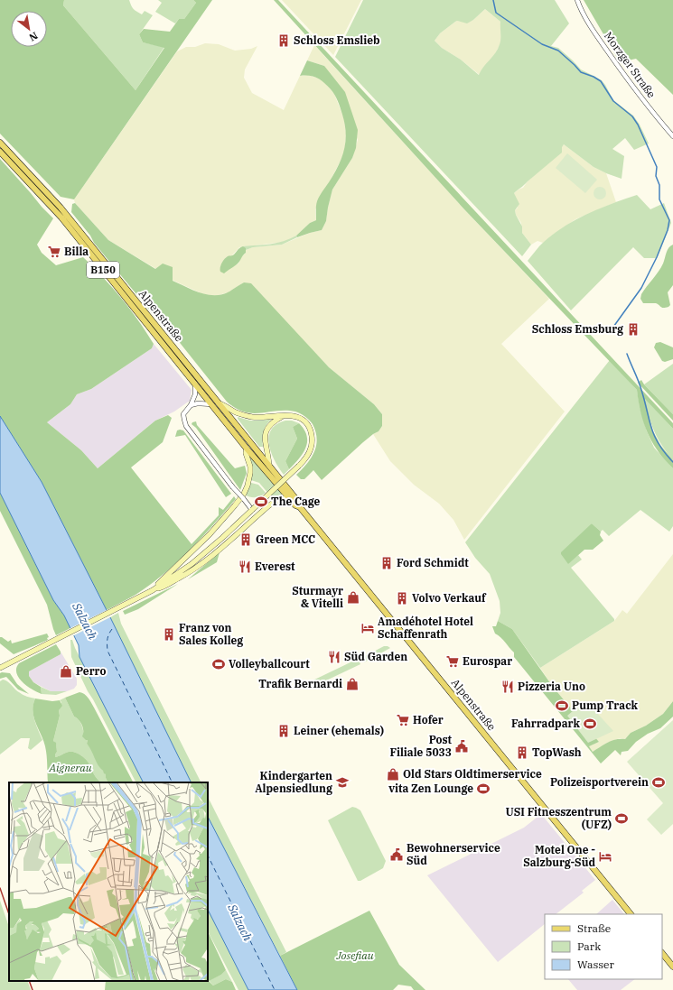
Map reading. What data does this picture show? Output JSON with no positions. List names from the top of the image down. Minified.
{"streets":{"main road":["B150","Alpenstraße"],"street":["Morzger Straße"]},"water":["Salzach"],"parks":["Aignerau","Josefiau"],"places":{"building":["Schloss Emslieb","Schloss Emsburg","Green MCC","Ford Schmidt","Volvo Verkauf","Franz von Sales Kolleg","Leiner (ehemals)","TopWash"],"supermarket":["Billa","Eurospar","Hofer"],"sports":["The Cage","Volleyballcourt","Pump Track","Fahrradpark","Polizeisportverein","vita Zen Lounge","USI Fitnesszentrum (UFZ)"],"restaurant":["Everest","Süd Garden","Pizzeria Uno"],"shop":["Sturmayr & Vitelli","Perro","Trafik Bernardi","Old Stars Oldtimerservice"],"hotel":["Amadéhotel Hotel Schaffenrath","Motel One - Salzburg-Süd"],"public building":["Post Filiale 5033","Bewohnerservice Süd"],"school or university":["Kindergarten Alpensiedlung"]},"legend":["Straße","Park","Wasser"],"north":"bottom right"}
